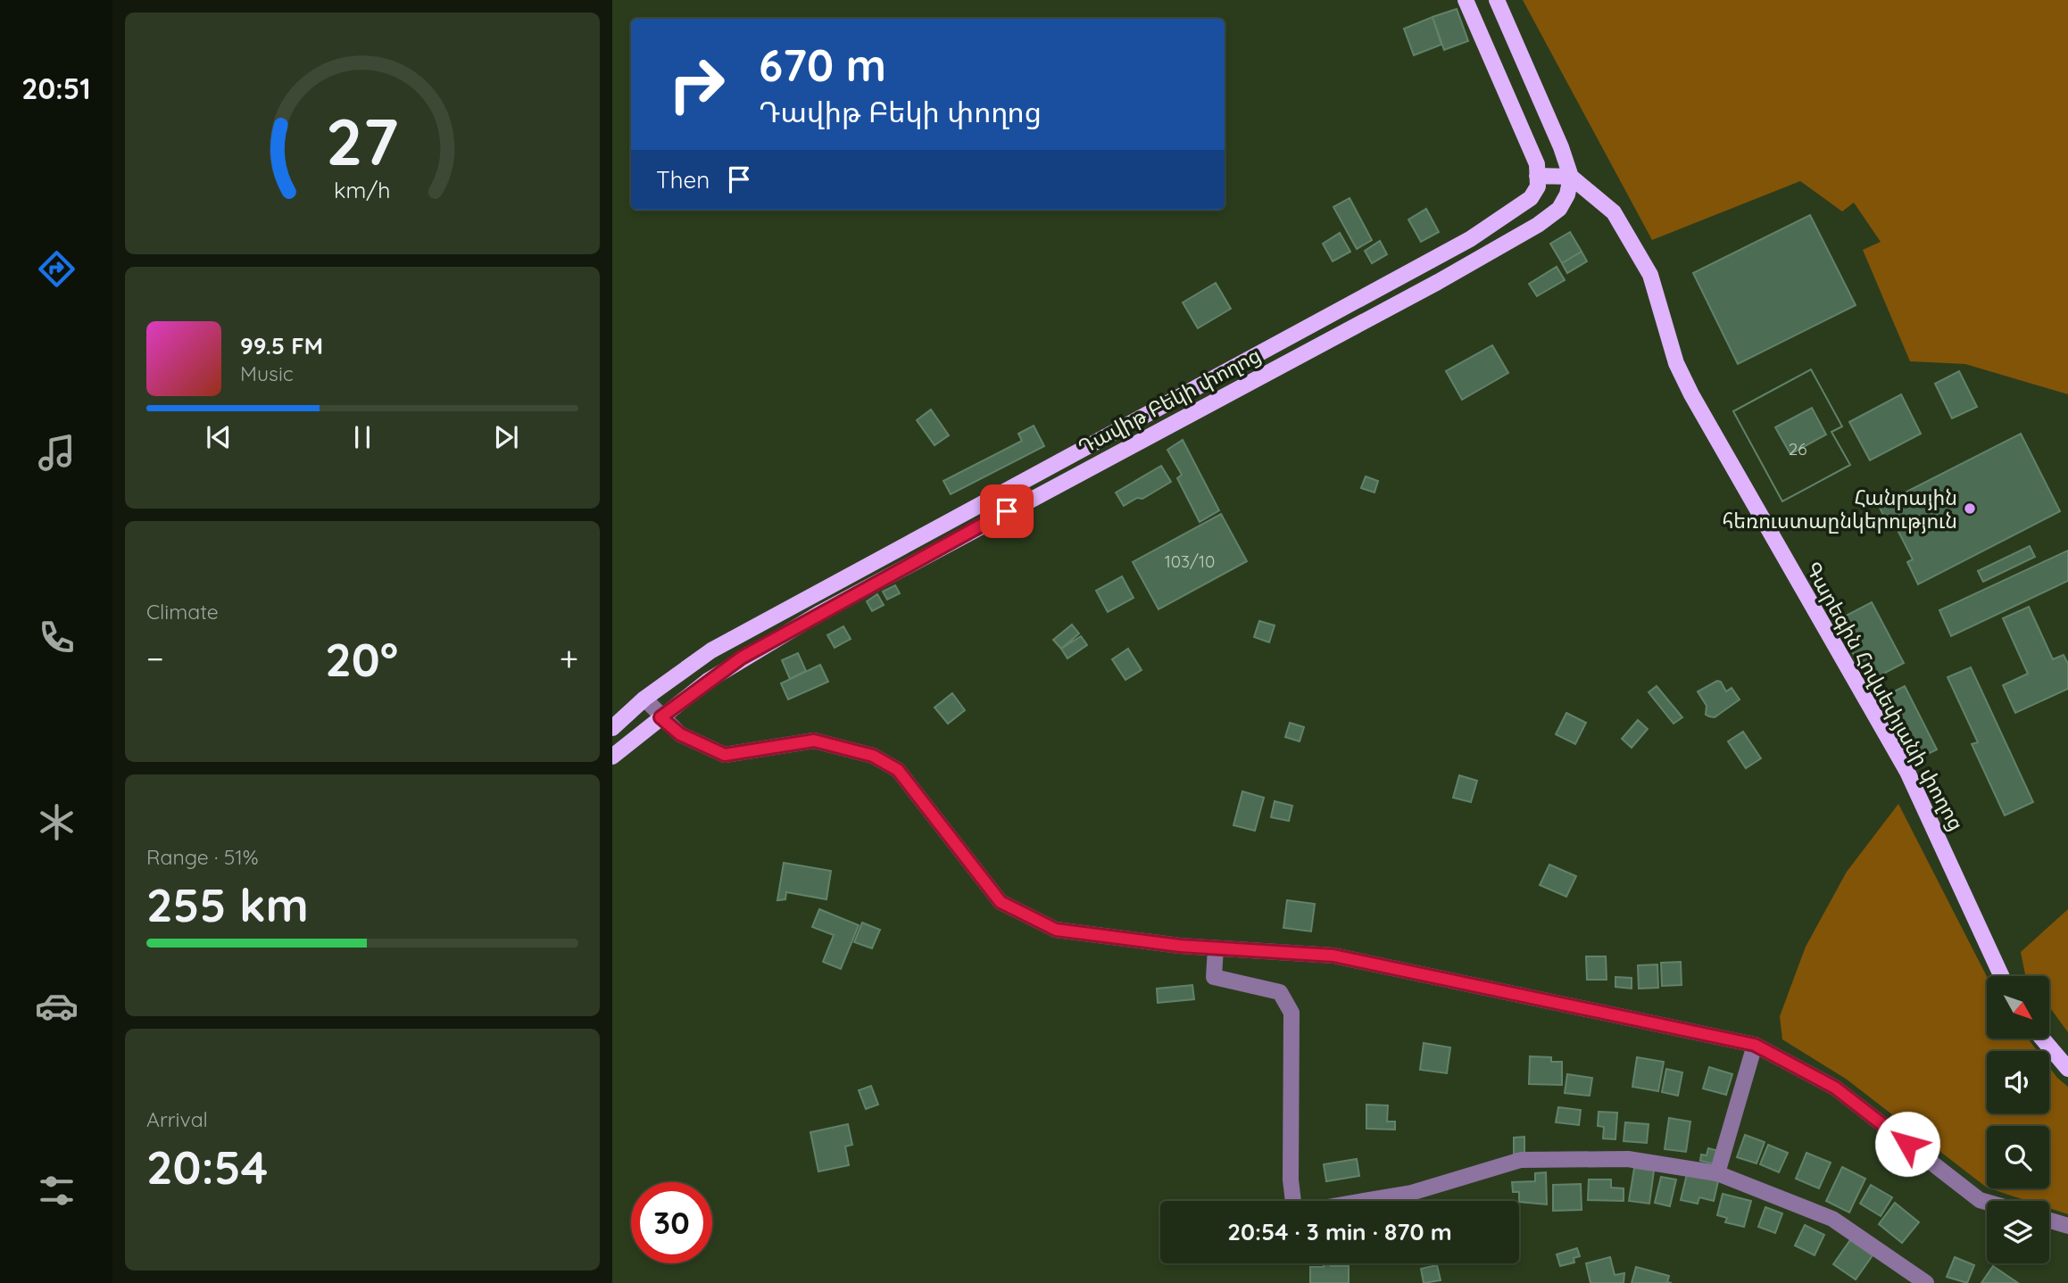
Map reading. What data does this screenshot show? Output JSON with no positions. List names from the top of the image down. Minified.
{"streets":{"main road":["Դավիթ Բեկի փողոց","Գարեգին Հովսեփյանի փողոց"]},"crossings":[["Դավիթ Բեկի փողոց","Գարեգին Հովսեփյանի փողոց"]],"places":["Հանրային հեռուստաընկերություն"],"house_numbers":["26","103/10"],"north":"bottom right","page":{"tabs":"20:51","turn":["670 m","Դավիթ Բեկի փողոց"],"then":"Then","song":["99.5 FM","Music"],"tile":["Climate",["Range · 51%","255 km"],["Arrival","20:54"]],"heat":["−","20°","+"],"limit":"30","trip":"20:54 · 3 min · 870 m","gauge":["27","km/h"]}}
